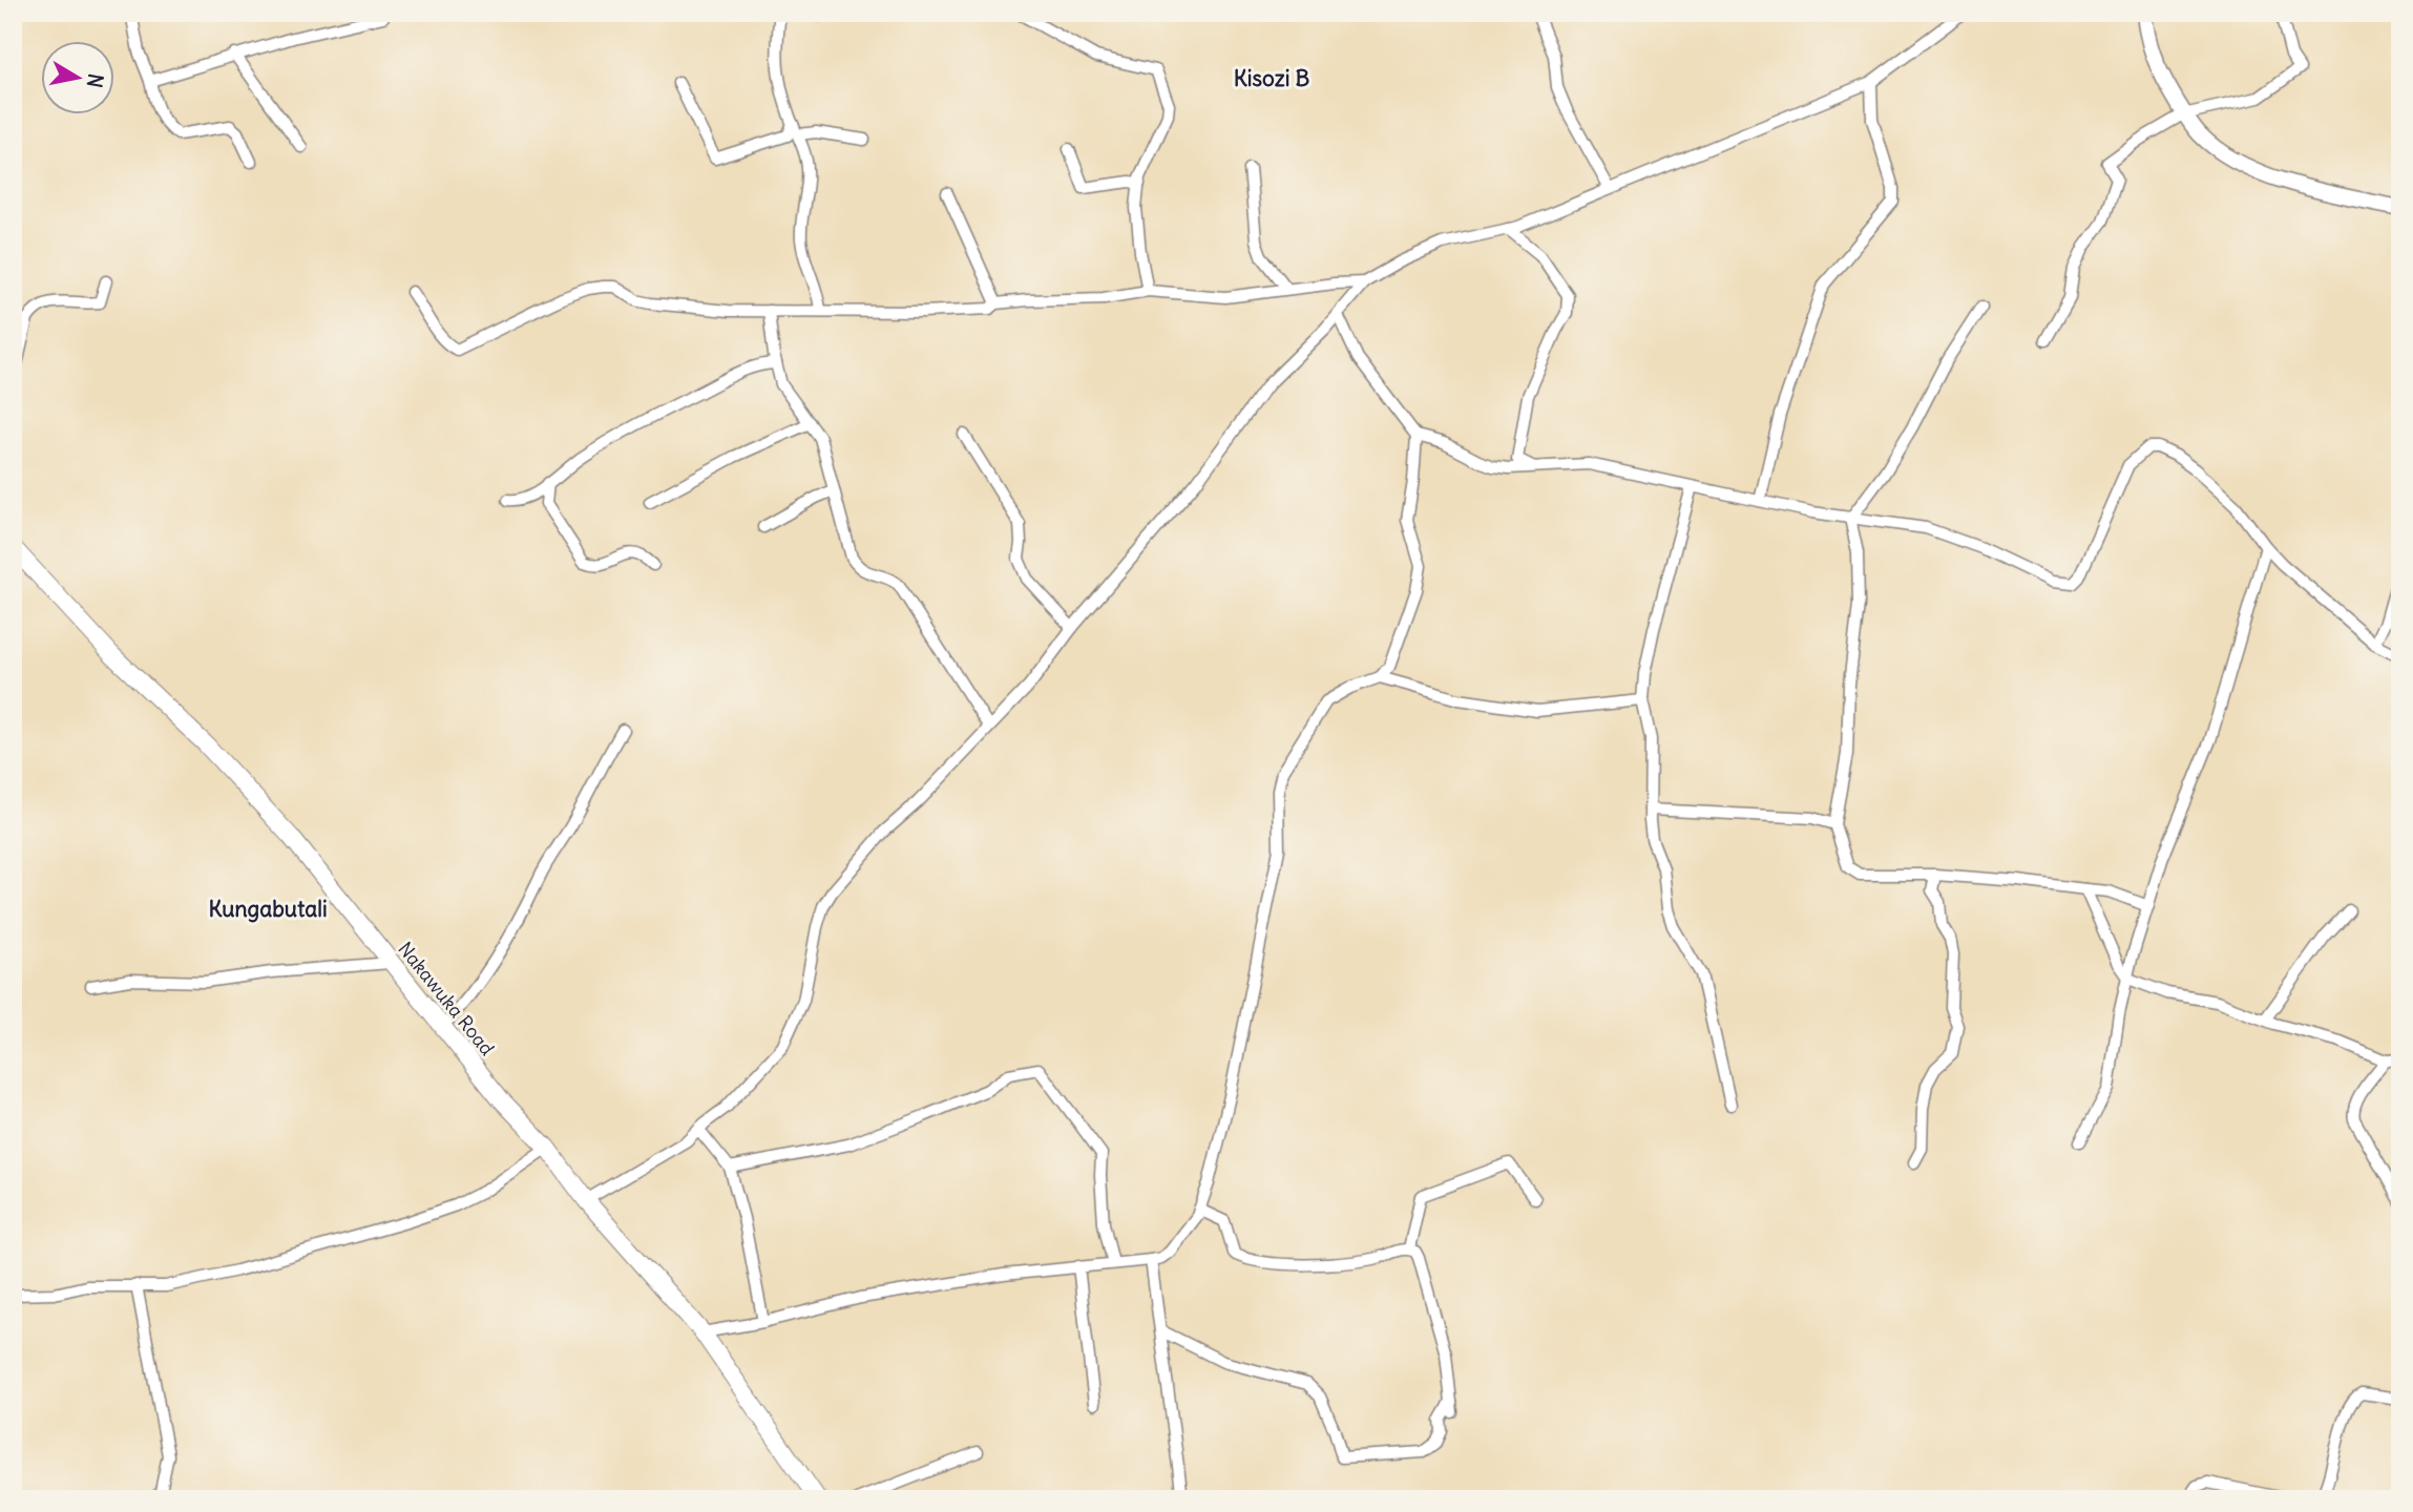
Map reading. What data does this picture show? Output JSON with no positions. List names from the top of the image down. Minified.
{"streets":{"main road":["Nakawuka Road"]},"districts":["Kisozi B","Kungabutali"],"north":"right"}
